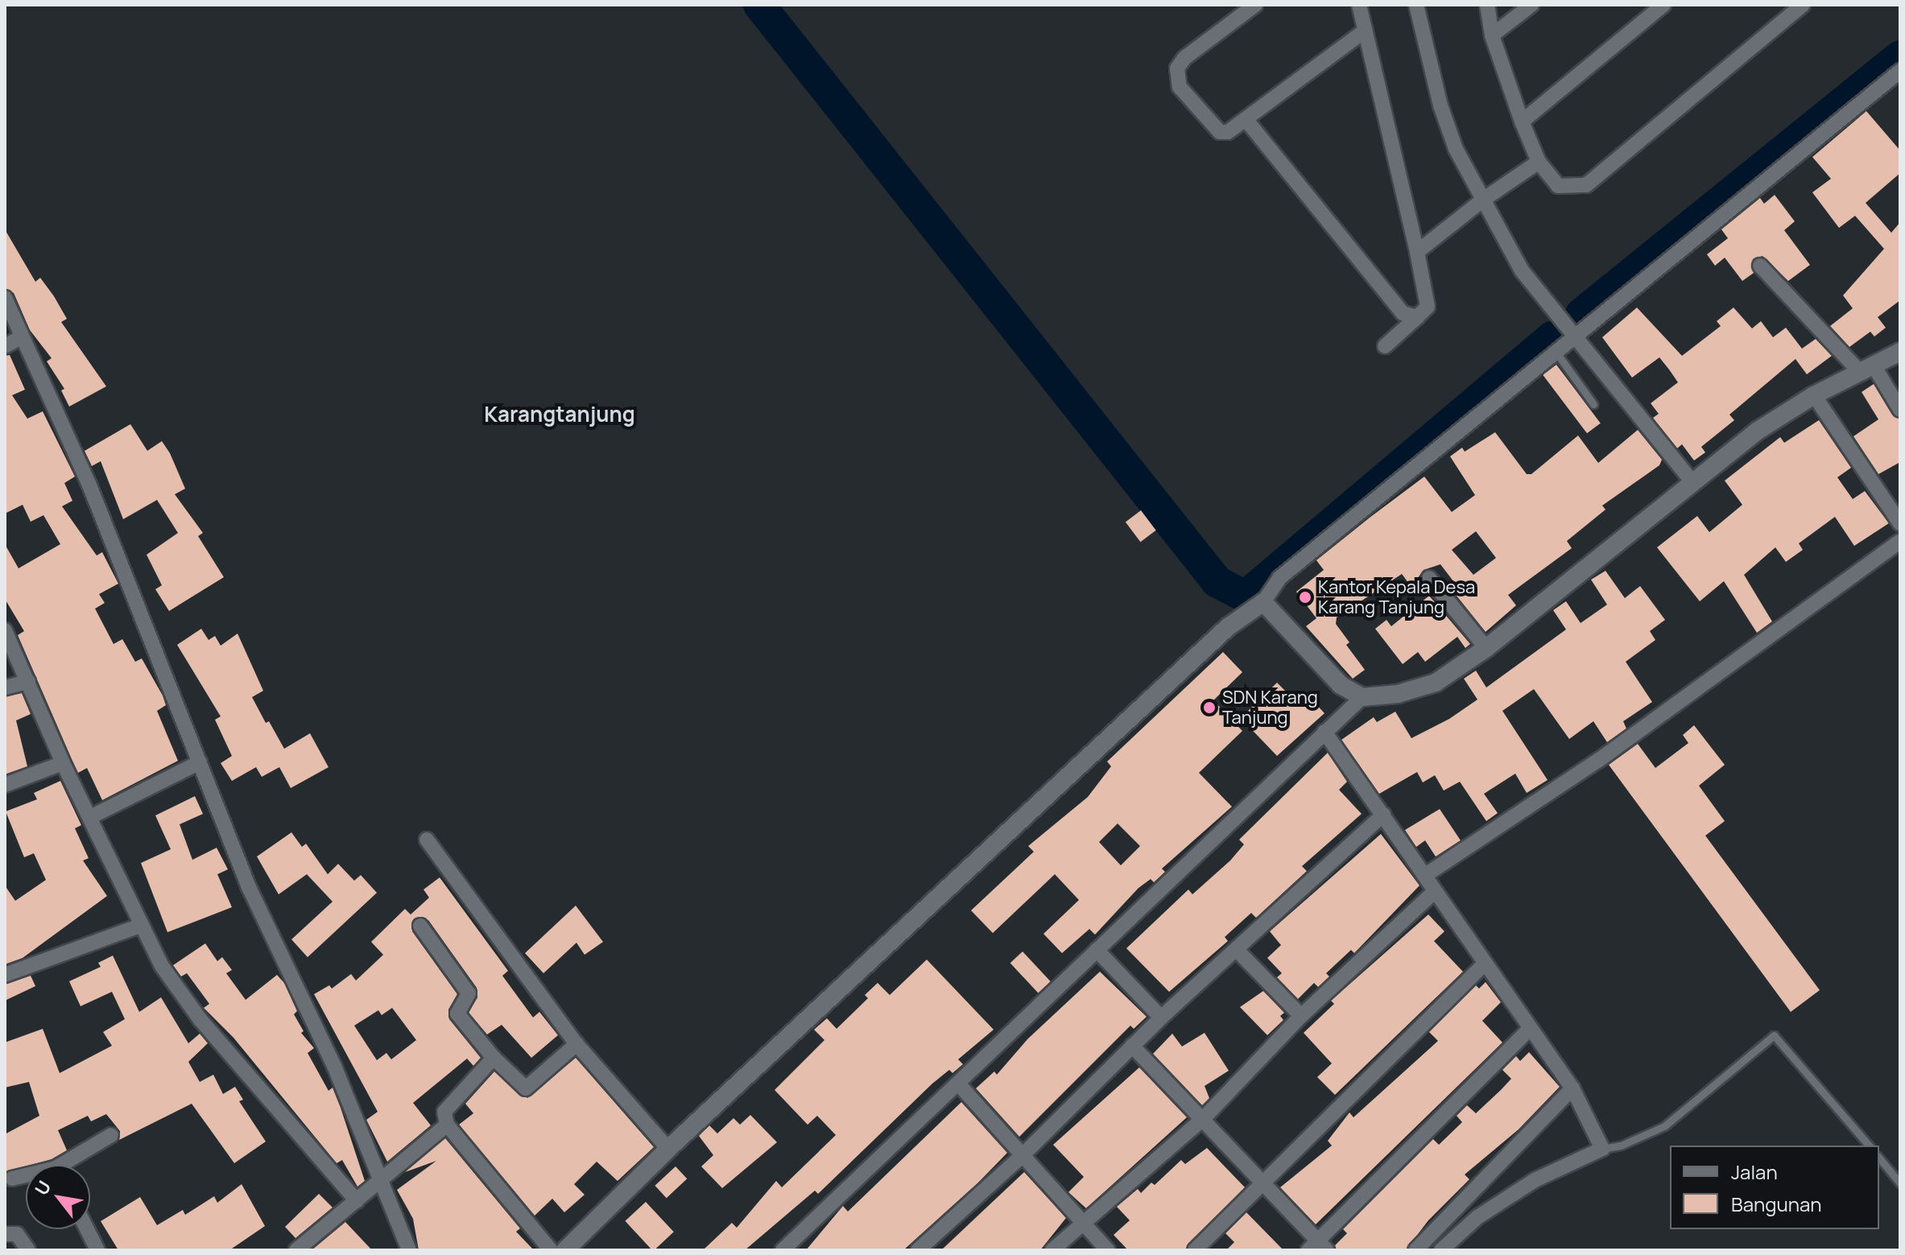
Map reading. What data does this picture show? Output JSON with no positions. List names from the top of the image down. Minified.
{"districts":["Karangtanjung"],"places":["Kantor Kepala Desa Karang Tanjung","SDN Karang Tanjung"],"legend":["Jalan","Bangunan"],"north":"top left"}
